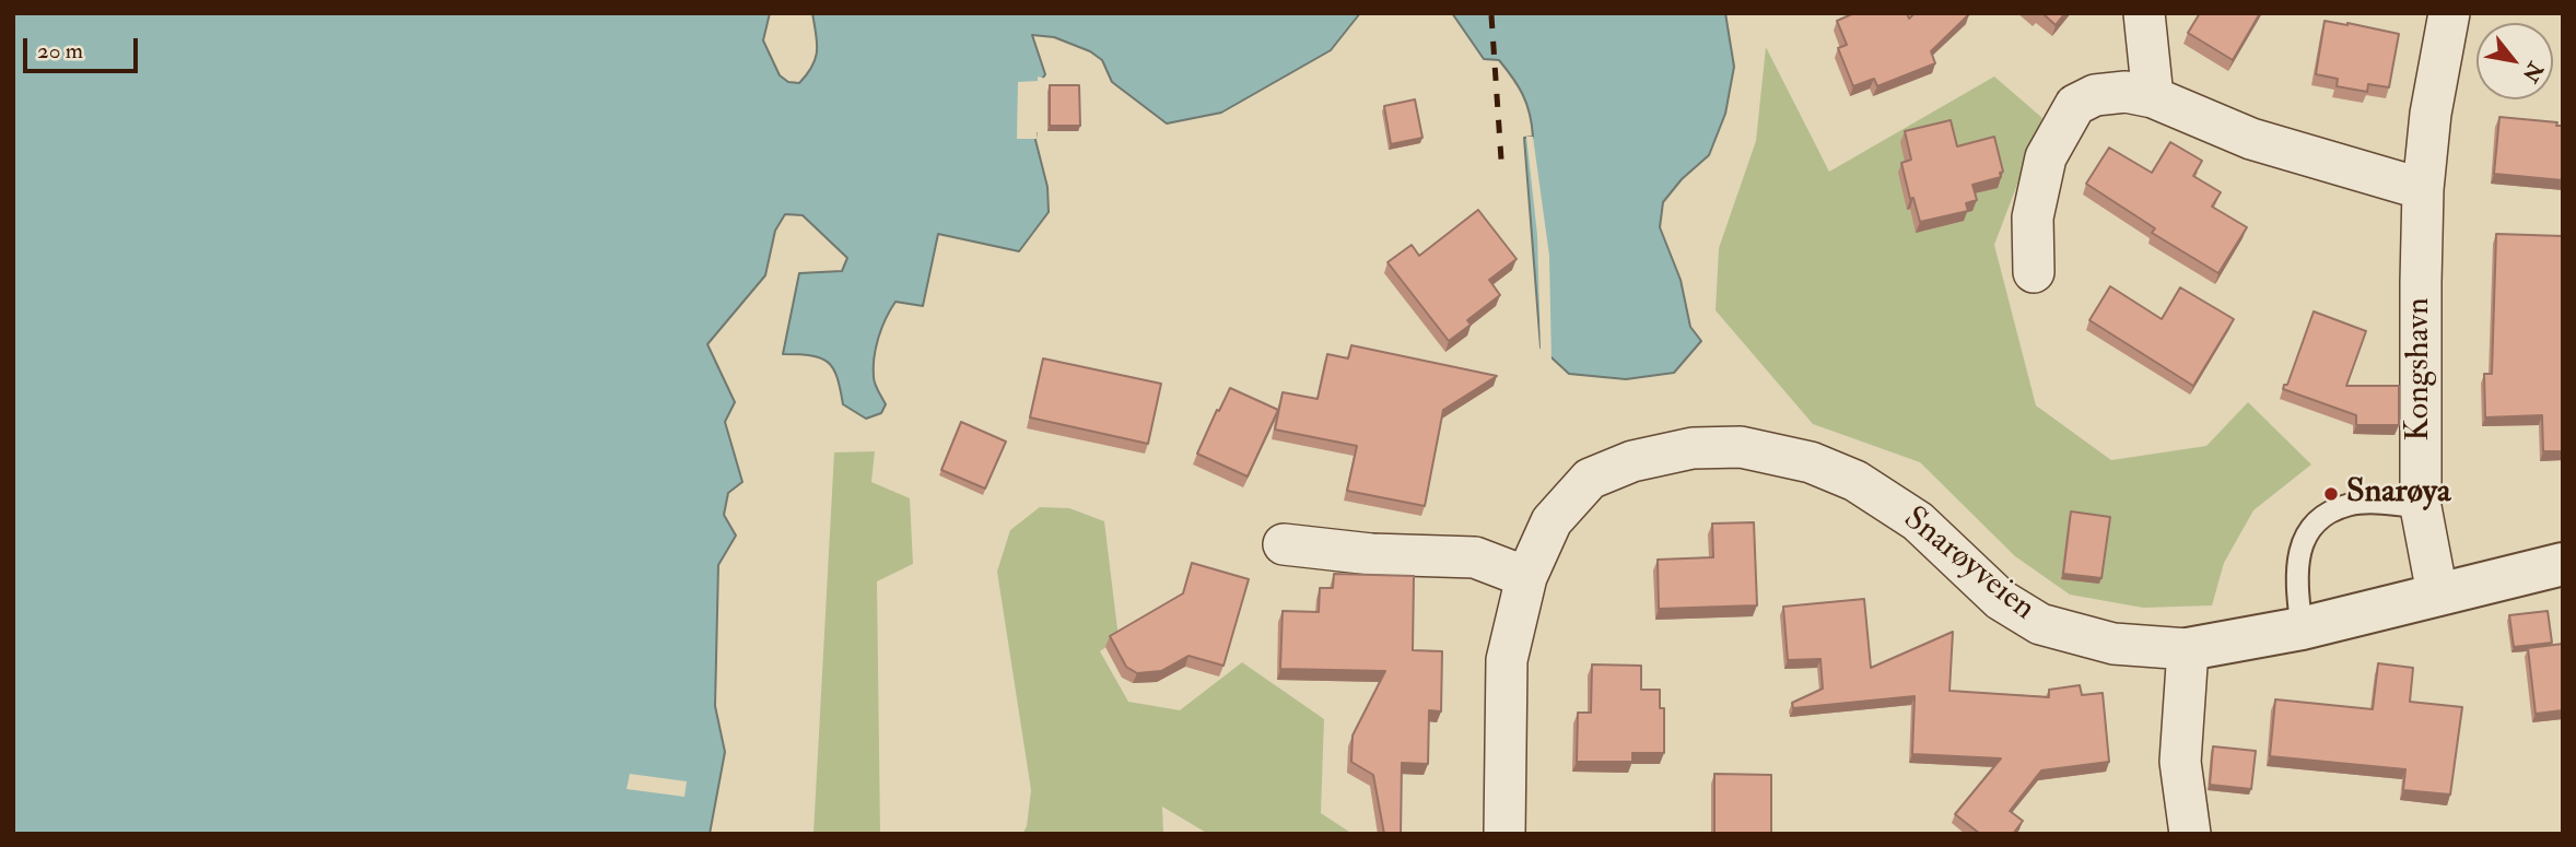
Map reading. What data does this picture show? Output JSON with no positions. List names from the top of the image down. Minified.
{"streets":{"street":["Kongshavn","Snarøyveien"]},"crossings":[["Kongshavn","Snarøyveien"]],"places":["Snarøya"],"scale_bar":"20 m","north":"bottom right"}
